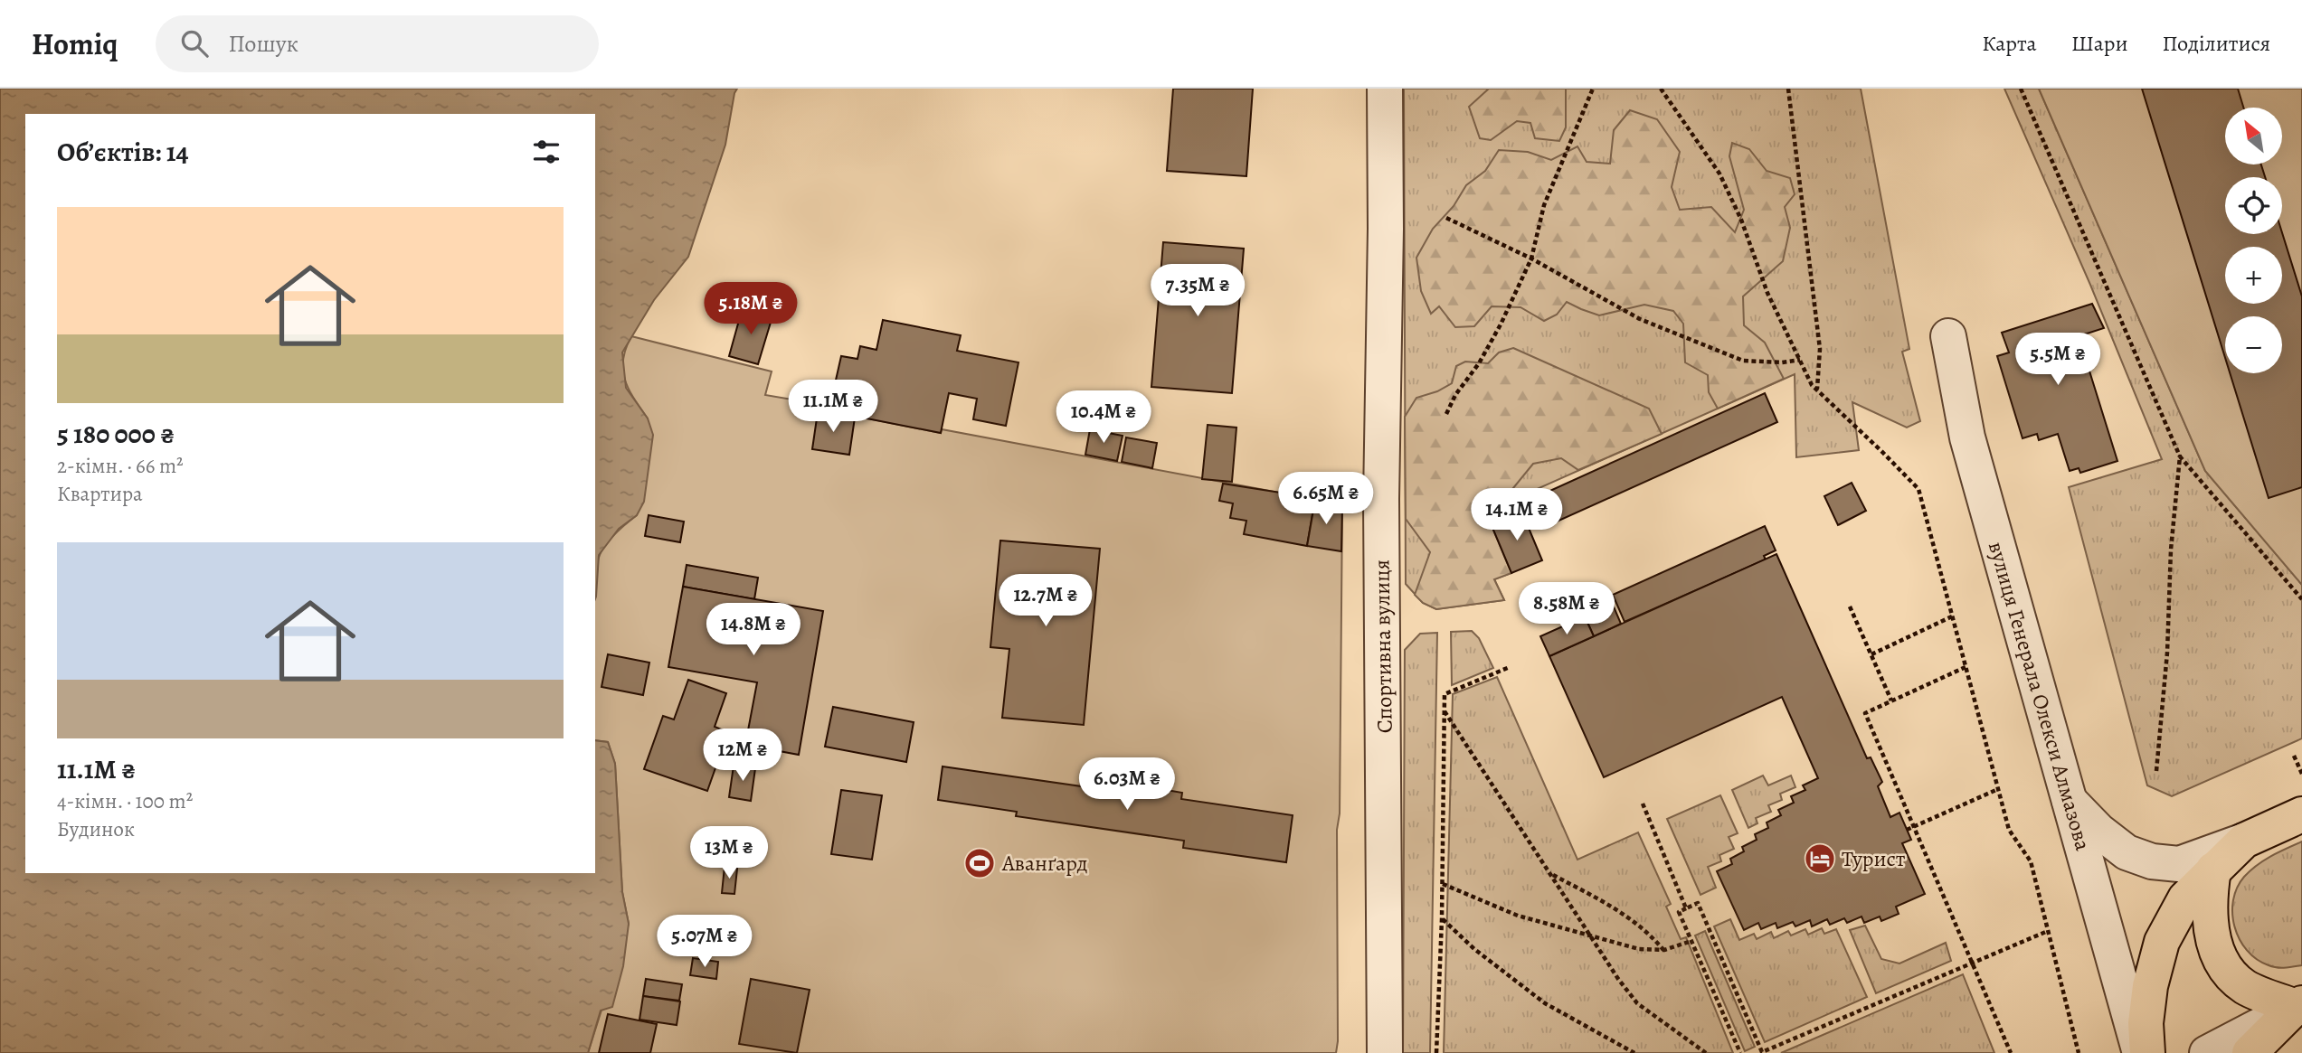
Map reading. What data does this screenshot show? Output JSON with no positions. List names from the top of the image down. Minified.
{"streets":{"street":["Спортивна вулиця","вулиця Генерала Олекси Алмазова"]},"places":{"hotel":["Турист"],"sports":["Аванґард"]},"north":"top left","page":{"header":"Homiq","search":"Пошук","nav":["Карта","Шари","Поділитися"],"map_buttons":["+","−"],"heading":"Об’єктів: 14","list":[{"name":"5 180 000 ₴","note":"2-кімн. · 66 m² · Квартира"},{"name":"11.1M ₴","note":"4-кімн. · 100 m² · Будинок"}],"price":["7.35M ₴","5.18M ₴","5.5M ₴","11.1M ₴","10.4M ₴","6.65M ₴","14.1M ₴","12.7M ₴","8.58M ₴","14.8M ₴","12M ₴","6.03M ₴","13M ₴","5.07M ₴"]}}
